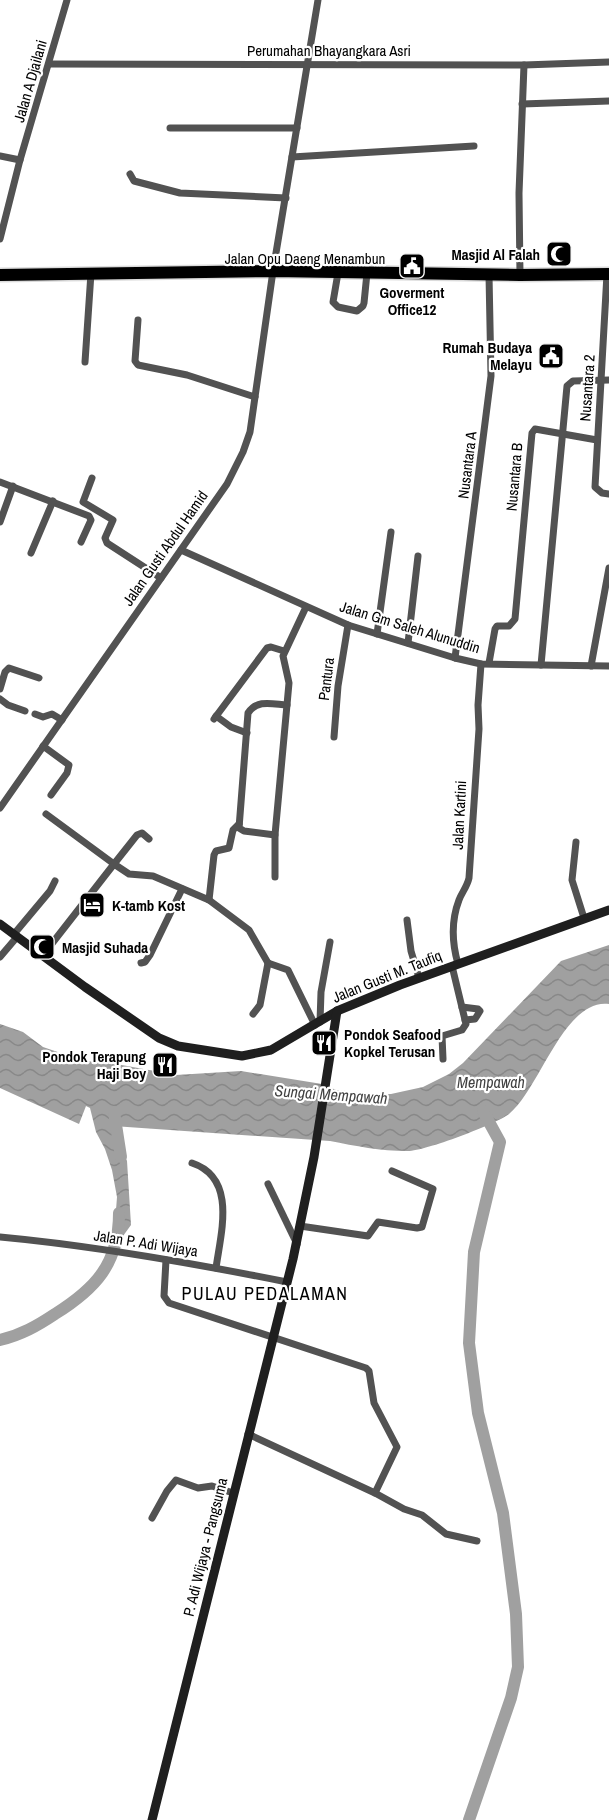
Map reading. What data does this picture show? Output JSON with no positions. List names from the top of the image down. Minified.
{"streets":{"highway":["Jalan Opu Daeng Menambun"],"street":["Perumahan Bhayangkara Asri","Jalan A Djailani","Nusantara 2","Nusantara A","Nusantara B","Jalan Gusti Abdul Hamid","Jalan Gm Saleh Alunuddin","Pantura","Jalan Kartini","Jalan Gusti M. Taufiq","Jalan P. Adi Wijaya","P. Adi Wijaya - Pangsuma"]},"crossings":[["Perumahan Bhayangkara Asri","Jalan A Djailani"],["Perumahan Bhayangkara Asri","Jalan Gusti Abdul Hamid"],["Jalan Opu Daeng Menambun","Nusantara 2"],["Jalan Opu Daeng Menambun","Nusantara A"],["Jalan Opu Daeng Menambun","Jalan Gusti Abdul Hamid"],["Nusantara A","Jalan Gm Saleh Alunuddin"],["Nusantara B","Jalan Gm Saleh Alunuddin"],["Nusantara B","Jalan Kartini"],["Jalan Gusti Abdul Hamid","Jalan Gm Saleh Alunuddin"],["Jalan Gm Saleh Alunuddin","Pantura"],["Jalan Gm Saleh Alunuddin","Jalan Kartini"],["Jalan Kartini","Jalan Gusti M. Taufiq"],["Jalan Gusti M. Taufiq","P. Adi Wijaya - Pangsuma"],["Jalan P. Adi Wijaya","P. Adi Wijaya - Pangsuma"]],"districts":["PULAU PEDALAMAN"],"water":["Mempawah","Sungai Mempawah"],"places":{"mosque":["Masjid Al Falah","Masjid Suhada"],"public building":["Goverment Office12","Rumah Budaya Melayu"],"hotel":["K-tamb Kost"],"restaurant":["Pondok Seafood Kopkel Terusan","Pondok Terapung Haji Boy"]}}
